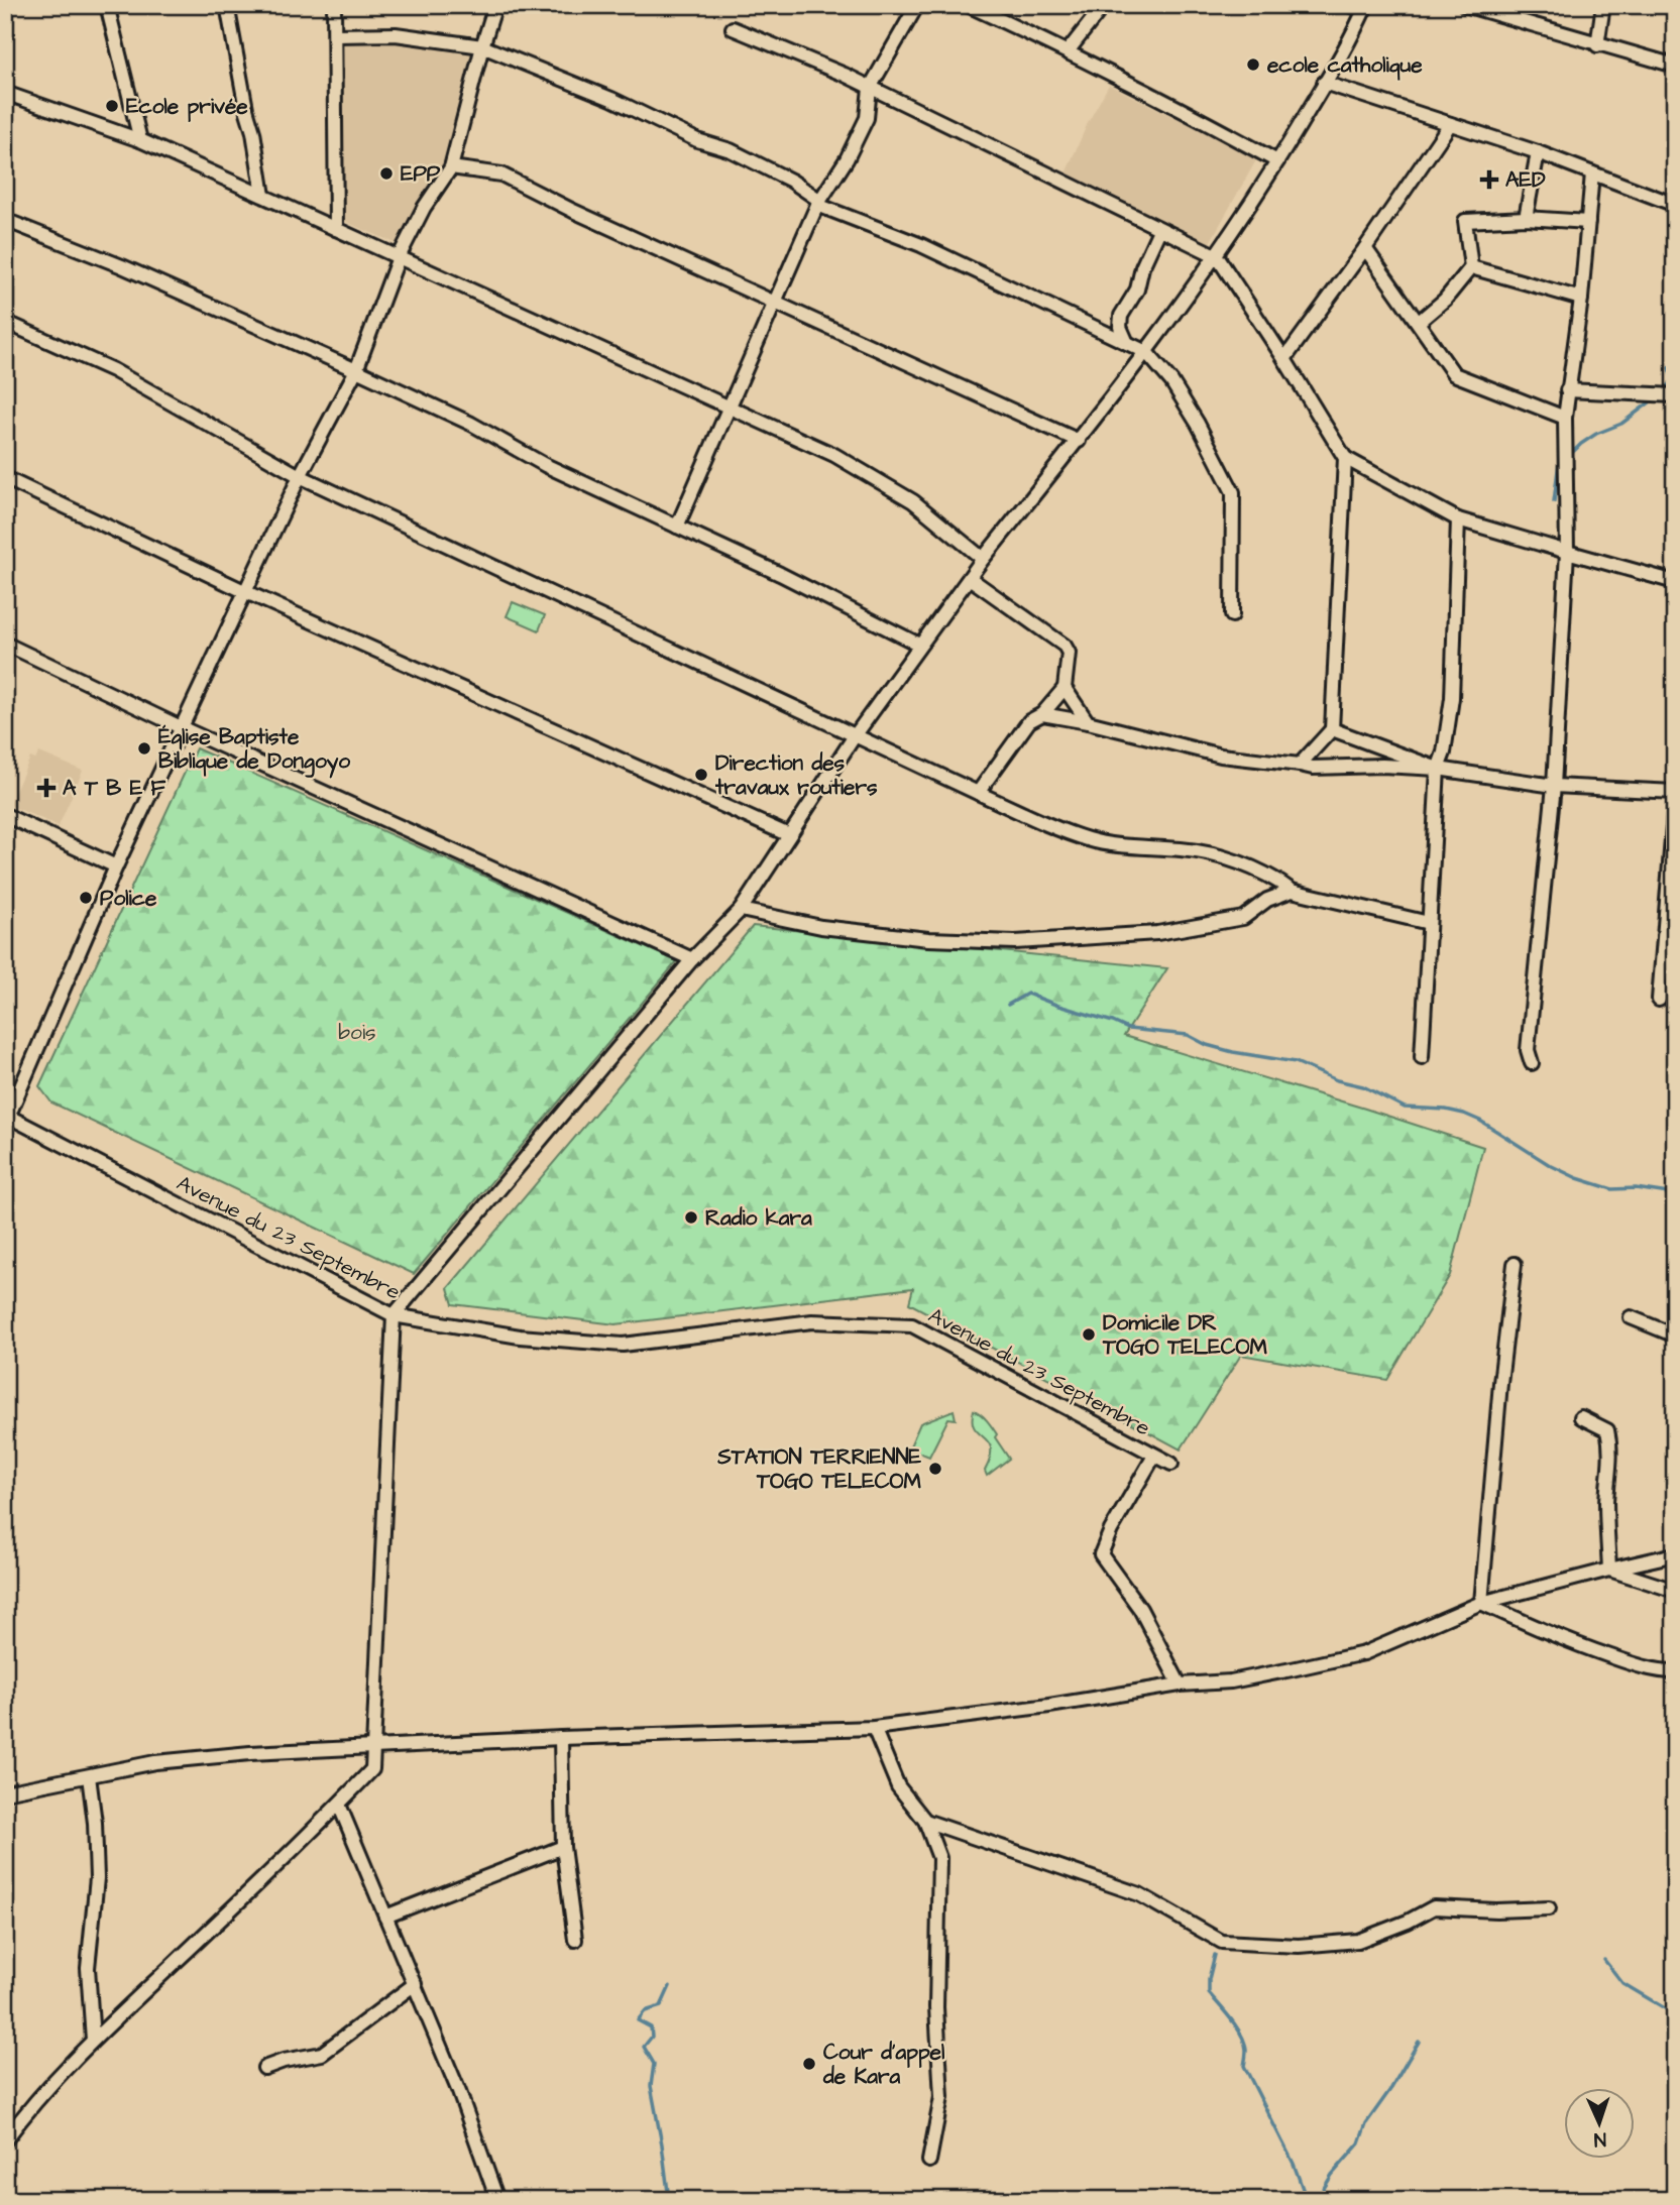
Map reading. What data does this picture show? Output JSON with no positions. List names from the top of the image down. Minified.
{"streets":{"street":["Avenue du 23 Septembre"]},"parks":["bois"],"places":{"other":["ecole catholique","Ecole privée","EPP","Église Baptiste Biblique de Dongoyo","Direction des travaux routiers","Police","Radio kara","Domicile DR TOGO TELECOM","STATION TERRIENNE TOGO TELECOM","Cour d'appel de Kara"],"health":["AED","A T B E F"]},"north":"bottom"}
